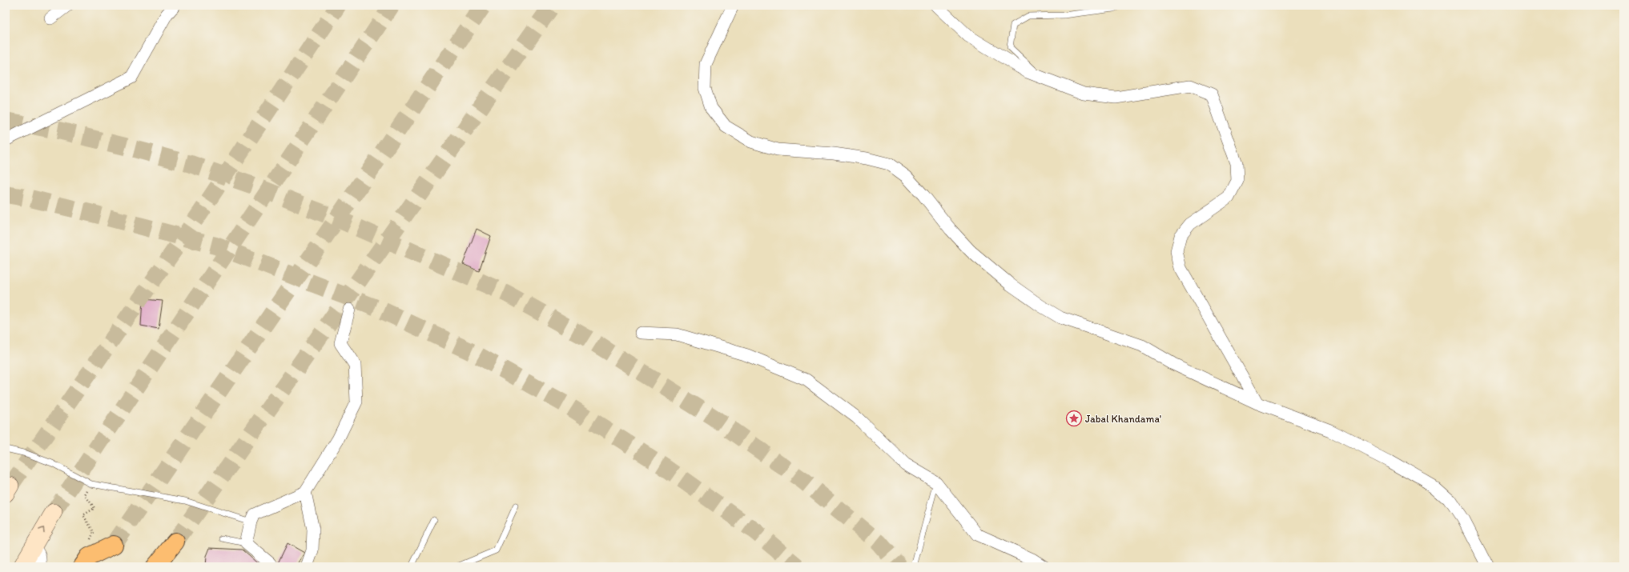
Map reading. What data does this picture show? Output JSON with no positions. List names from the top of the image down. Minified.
{"places":{"place":["Jabal Khandama'"]}}
